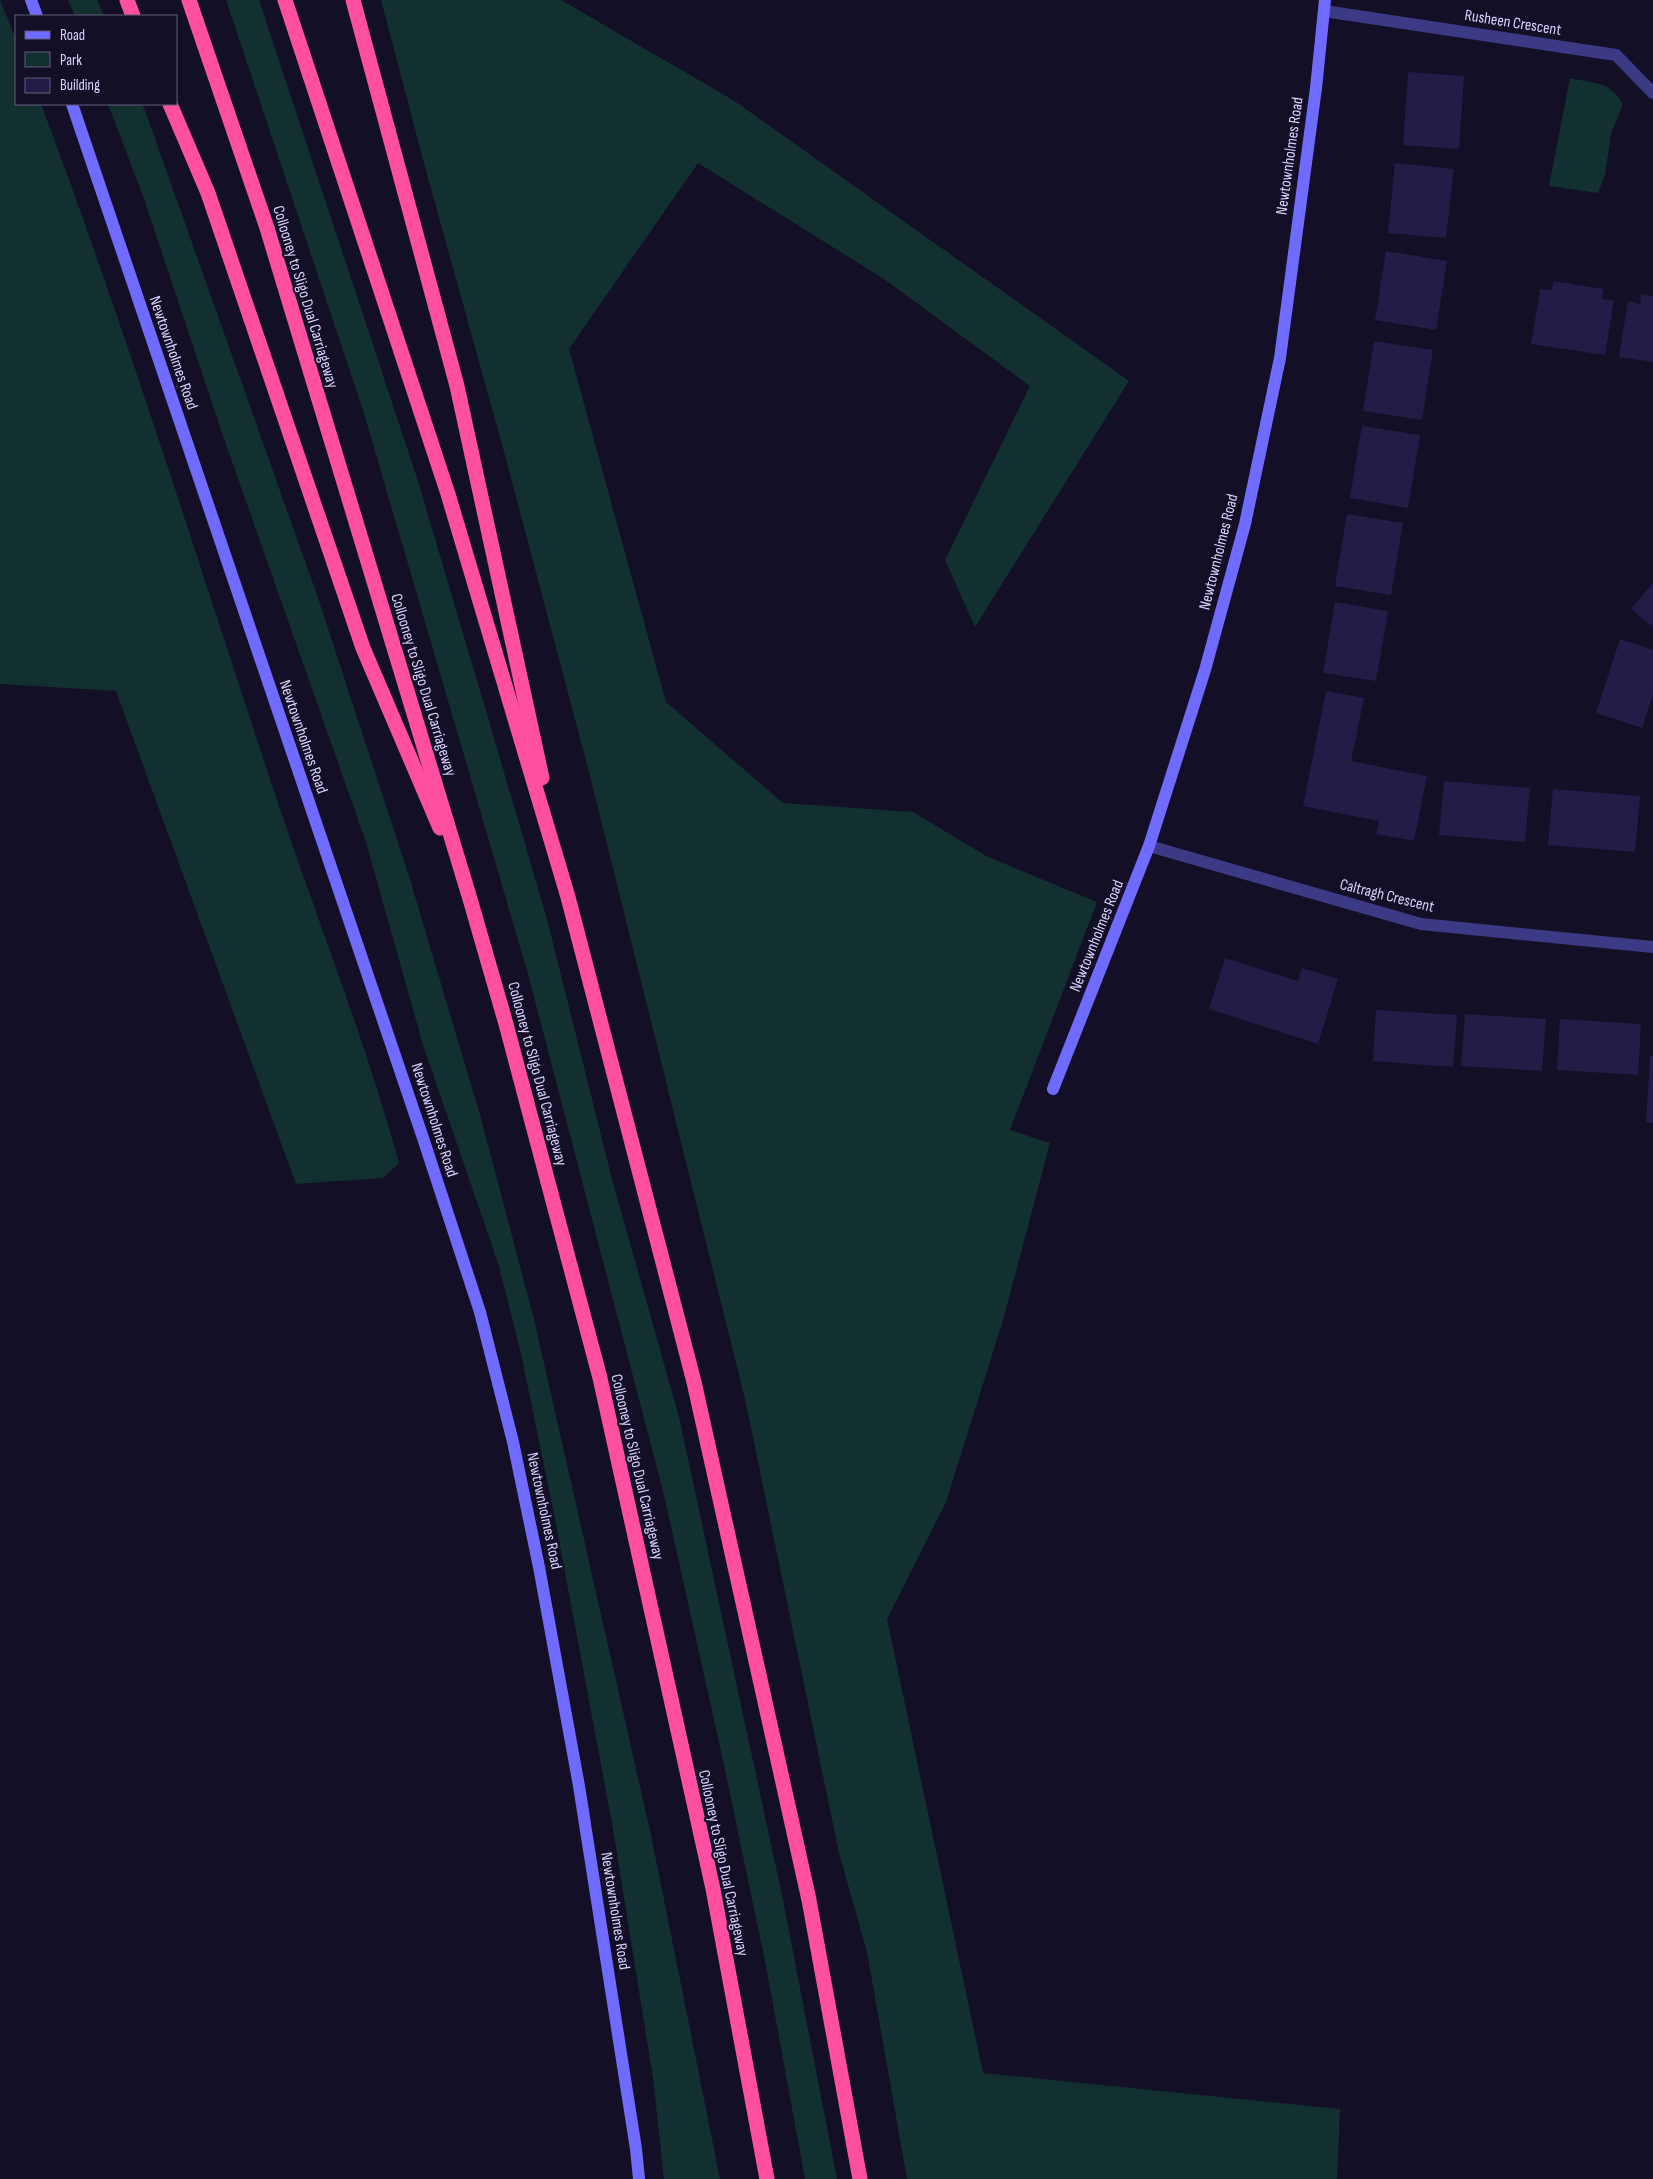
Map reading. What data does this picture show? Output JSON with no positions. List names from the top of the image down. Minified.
{"streets":{"highway":["Collooney to Sligo Dual Carriageway"],"street":["Rusheen Crescent","Newtownholmes Road","Caltragh Crescent"]},"crossings":[["Rusheen Crescent","Newtownholmes Road"],["Newtownholmes Road","Caltragh Crescent"]],"legend":["Road","Park","Building"]}
